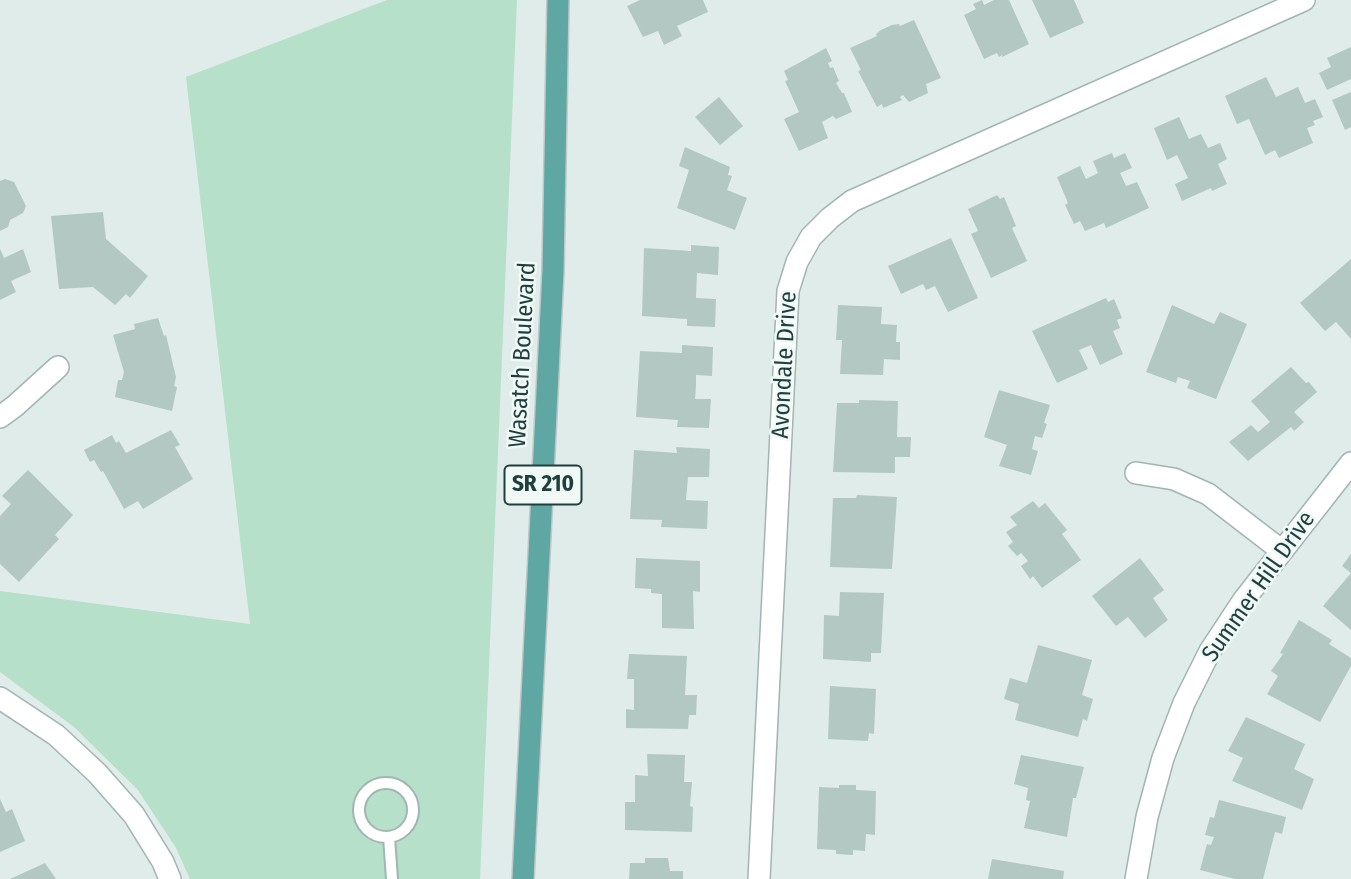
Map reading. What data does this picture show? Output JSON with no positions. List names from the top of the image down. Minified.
{"streets":{"main road":["Wasatch Boulevard","SR 210"],"street":["Avondale Drive","Summer Hill Drive"]}}
